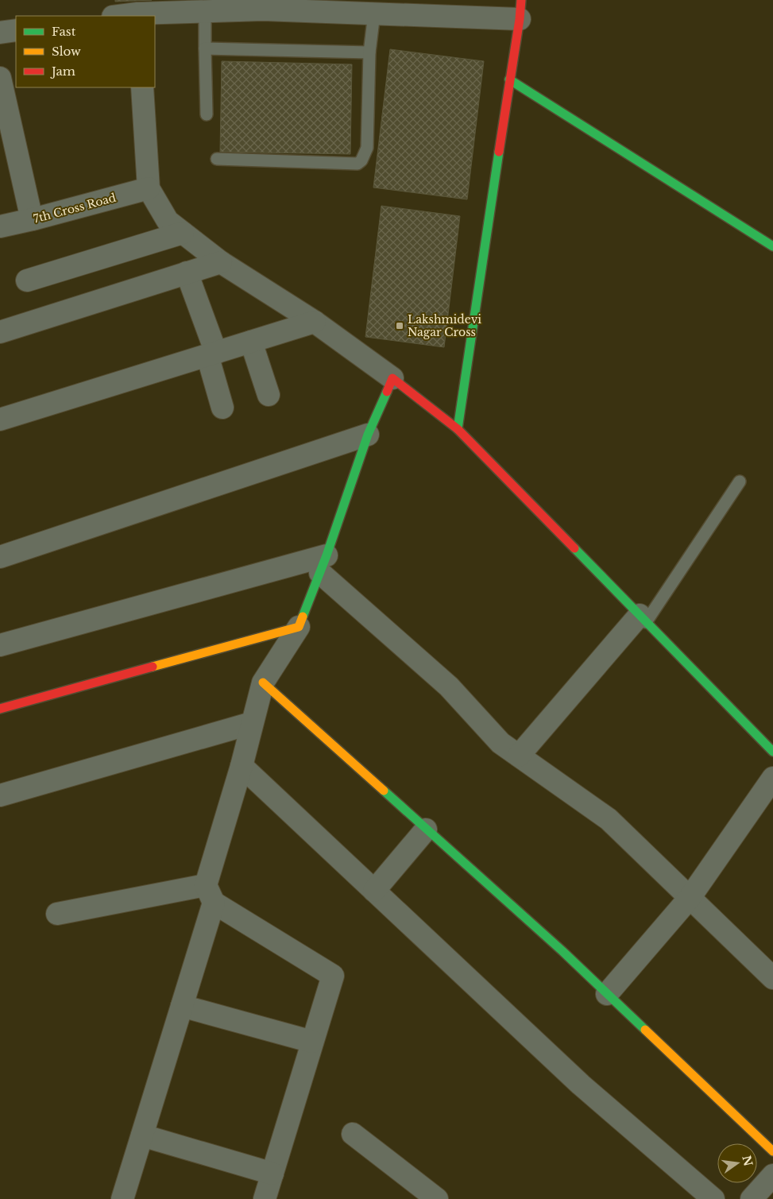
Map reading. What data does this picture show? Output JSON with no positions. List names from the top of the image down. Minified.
{"streets":{"street":["7th Cross Road"]},"places":{"transit":["Lakshmidevi Nagar Cross"]},"legend":["Fast","Slow","Jam"],"north":"right"}
